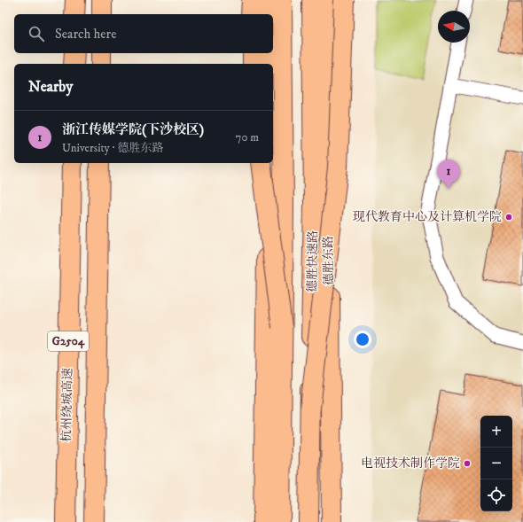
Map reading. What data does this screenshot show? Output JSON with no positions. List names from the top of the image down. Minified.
{"streets":{"main road":["德胜东路","德胜快速路","G2504","杭州绕城高速"]},"places":["现代教育中心及计算机学院","电视技术制作学院"],"north":"left","page":{"search":"Search here","heading":"Nearby","list":[{"mark":"1","name":"浙江传媒学院(下沙校区)","note":"University · 德胜东路","value":"70 m"}],"pins":"1","map_buttons":["+","−"]}}
